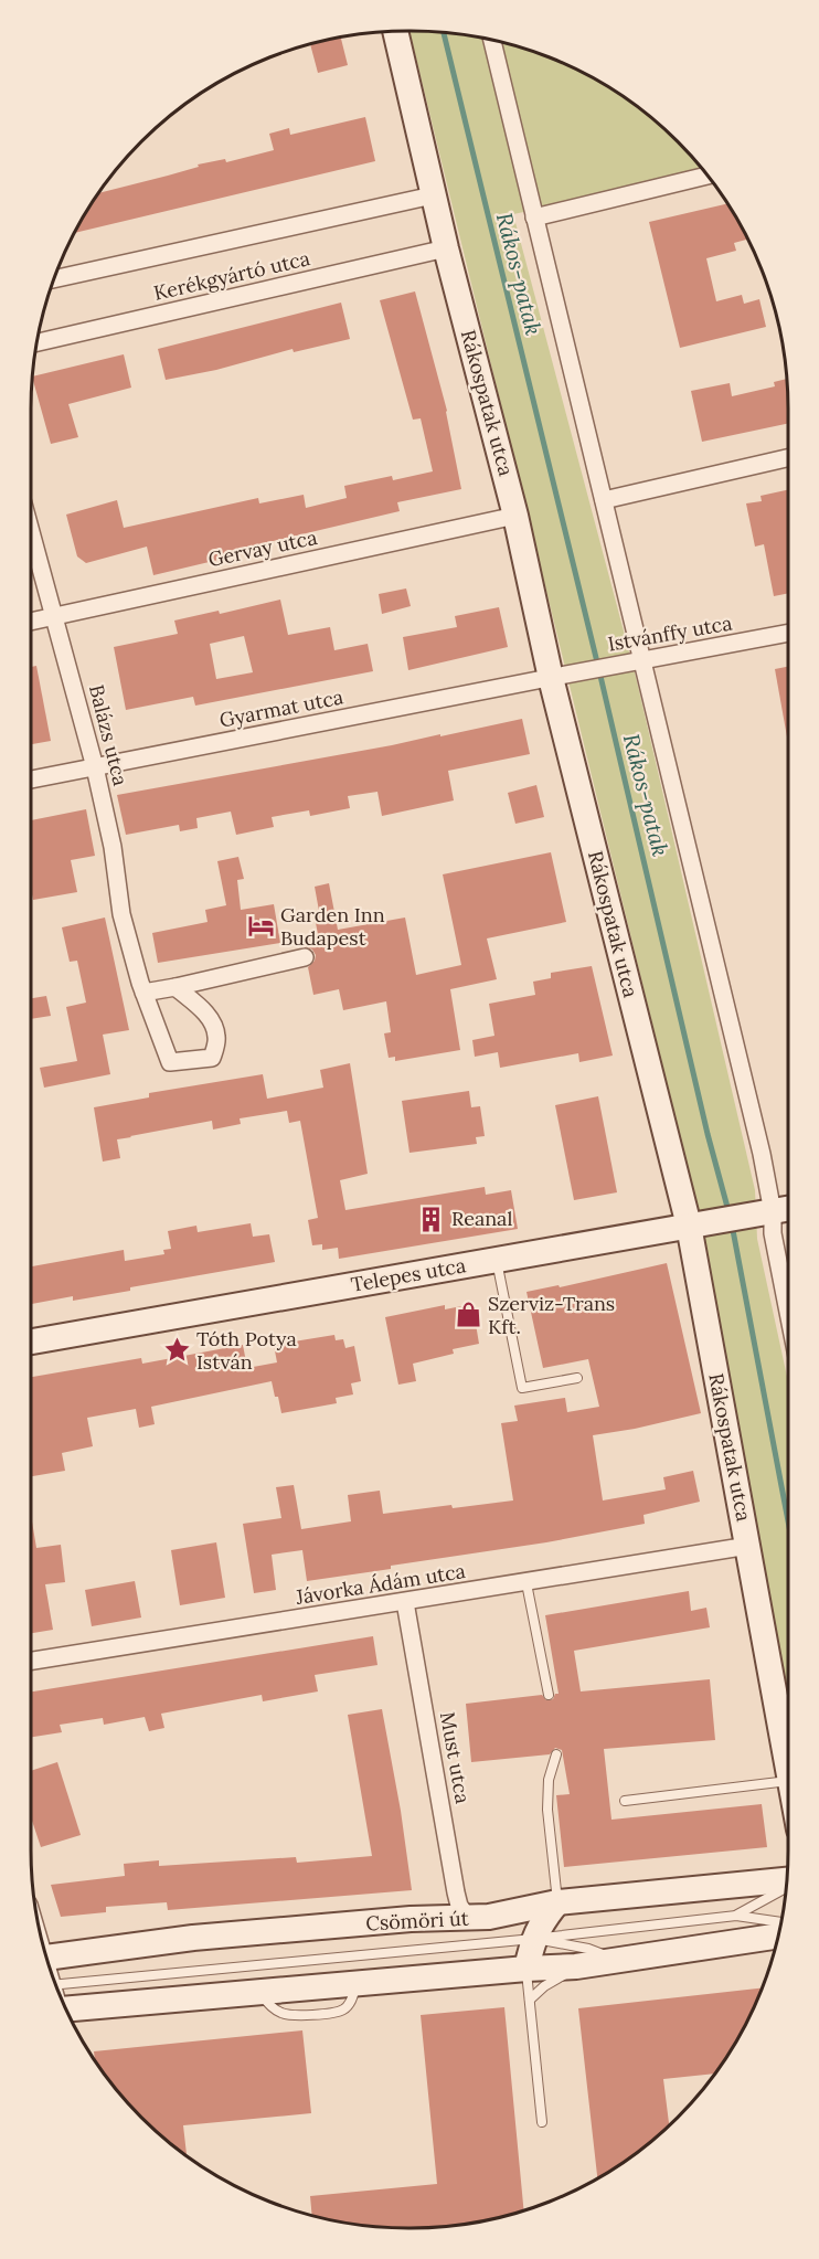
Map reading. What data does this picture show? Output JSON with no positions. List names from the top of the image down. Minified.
{"streets":{"street":["Kerékgyártó utca","Rákospatak utca","Gervay utca","Istvánffy utca","Gyarmat utca","Balázs utca","Telepes utca","Jávorka Ádám utca","Must utca","Csömöri út"]},"crossings":[["Kerékgyártó utca","Rákospatak utca"],["Rákospatak utca","Gervay utca"],["Rákospatak utca","Istvánffy utca"],["Rákospatak utca","Gyarmat utca"],["Rákospatak utca","Telepes utca"],["Rákospatak utca","Jávorka Ádám utca"],["Gervay utca","Balázs utca"],["Istvánffy utca","Gyarmat utca"],["Gyarmat utca","Balázs utca"],["Jávorka Ádám utca","Must utca"],["Must utca","Csömöri út"]],"water":["Rákos-patak"],"places":{"hotel":["Garden Inn Budapest"],"building":["Reanal"],"shop":["Szerviz-Trans Kft."],"place":["Tóth Potya István"]}}
